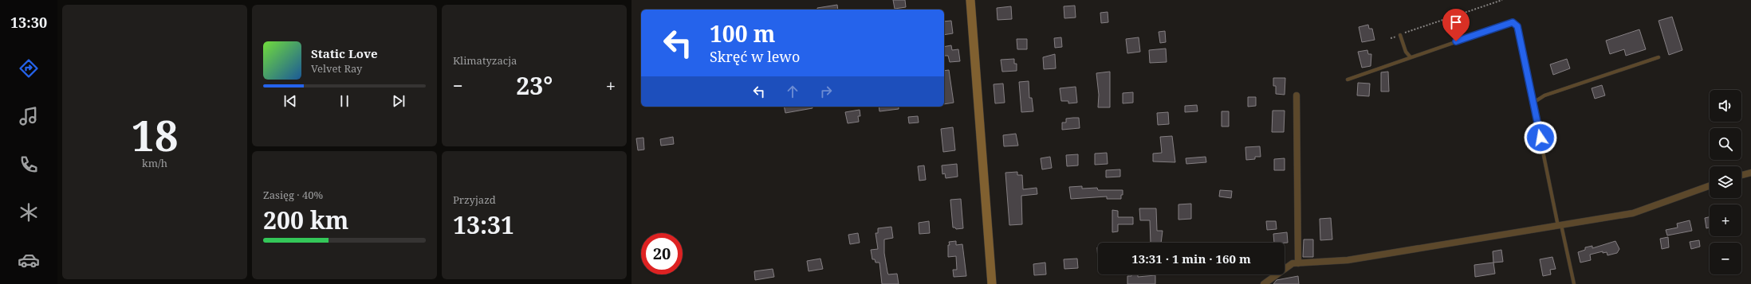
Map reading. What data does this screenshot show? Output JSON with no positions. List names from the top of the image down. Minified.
{"page":{"tabs":"13:30","tile":[["18","km/h"],"Klimatyzacja",["Zasięg · 40%","200 km"],["Przyjazd","13:31"]],"turn":["100 m","Skręć w lewo"],"song":["Static Love","Velvet Ray"],"heat":["−","23°","+"],"map_buttons":["+","−"],"limit":"20","trip":"13:31 · 1 min · 160 m"}}
